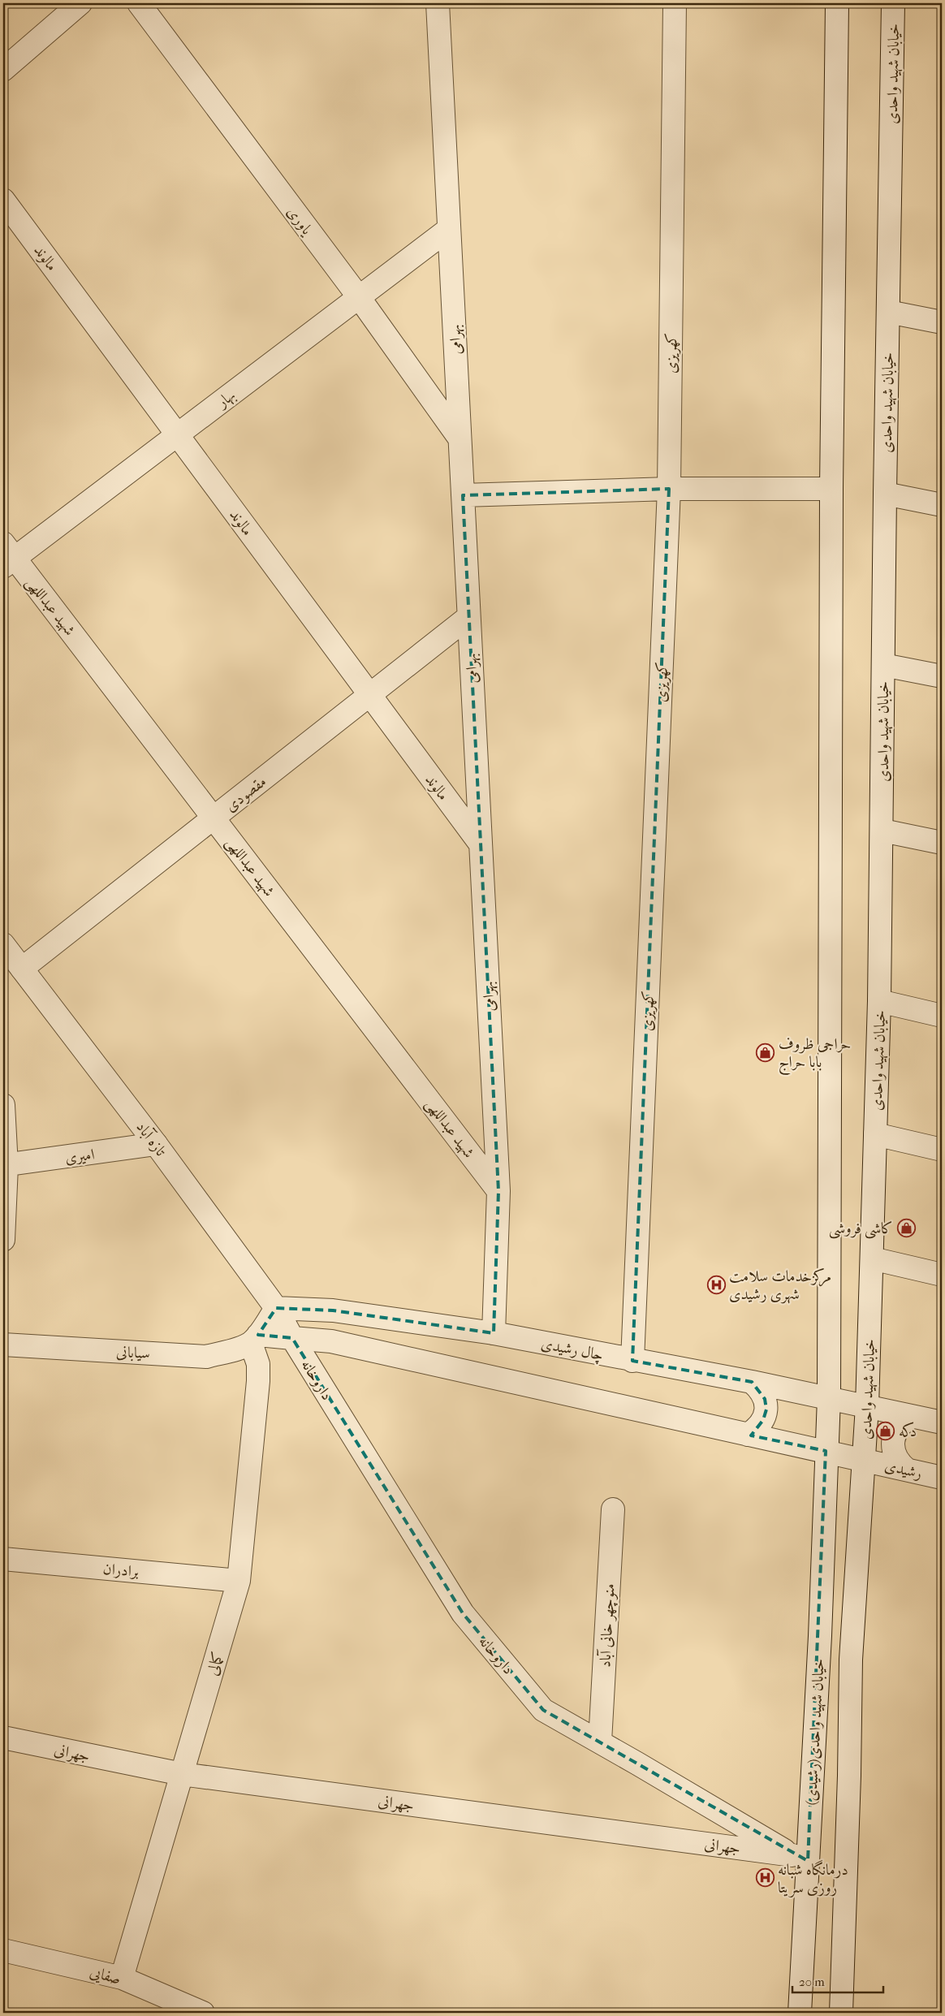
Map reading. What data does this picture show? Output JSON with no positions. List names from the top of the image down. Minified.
{"streets":{"street":["خیابان شهید واحدی","یاوری","مالوند","بهرامی","کهریزی","بهار","شهید عبداللهی","مقصودی","تازه آباد","امیری","چال رشیدی","سیابانی","داروخانه","رشیدی","برادران","منوچهر خانی آباد","کمالی","خیابان شهید واحدی(رشیدی)","جهرانی","صفایی"]},"crossings":[["خیابان شهید واحدی","چال رشیدی"],["خیابان شهید واحدی","رشیدی"],["یاوری","بهرامی"],["یاوری","بهار"],["مالوند","بهرامی"],["مالوند","بهار"],["مالوند","مقصودی"],["بهرامی","بهار"],["بهرامی","شهید عبداللهی"],["بهرامی","مقصودی"],["بهرامی","چال رشیدی"],["کهریزی","چال رشیدی"],["بهار","شهید عبداللهی"],["شهید عبداللهی","مقصودی"],["مقصودی","تازه آباد"],["تازه آباد","امیری"],["تازه آباد","چال رشیدی"],["تازه آباد","سیابانی"],["تازه آباد","داروخانه"],["سیابانی","داروخانه"],["سیابانی","کمالی"],["داروخانه","منوچهر خانی آباد"],["داروخانه","خیابان شهید واحدی(رشیدی)"],["داروخانه","جهرانی"],["برادران","کمالی"],["کمالی","جهرانی"],["کمالی","صفایی"],["خیابان شهید واحدی(رشیدی)","جهرانی"]],"places":{"shop":["حراجی ظروف بابا حراج","کاشی فروشی","دکه"],"hospital":["مرکزخدمات سلامت شهری رشیدی","درمانگاه شبانه روزی سریتا"]},"scale_bar":"20 m"}
